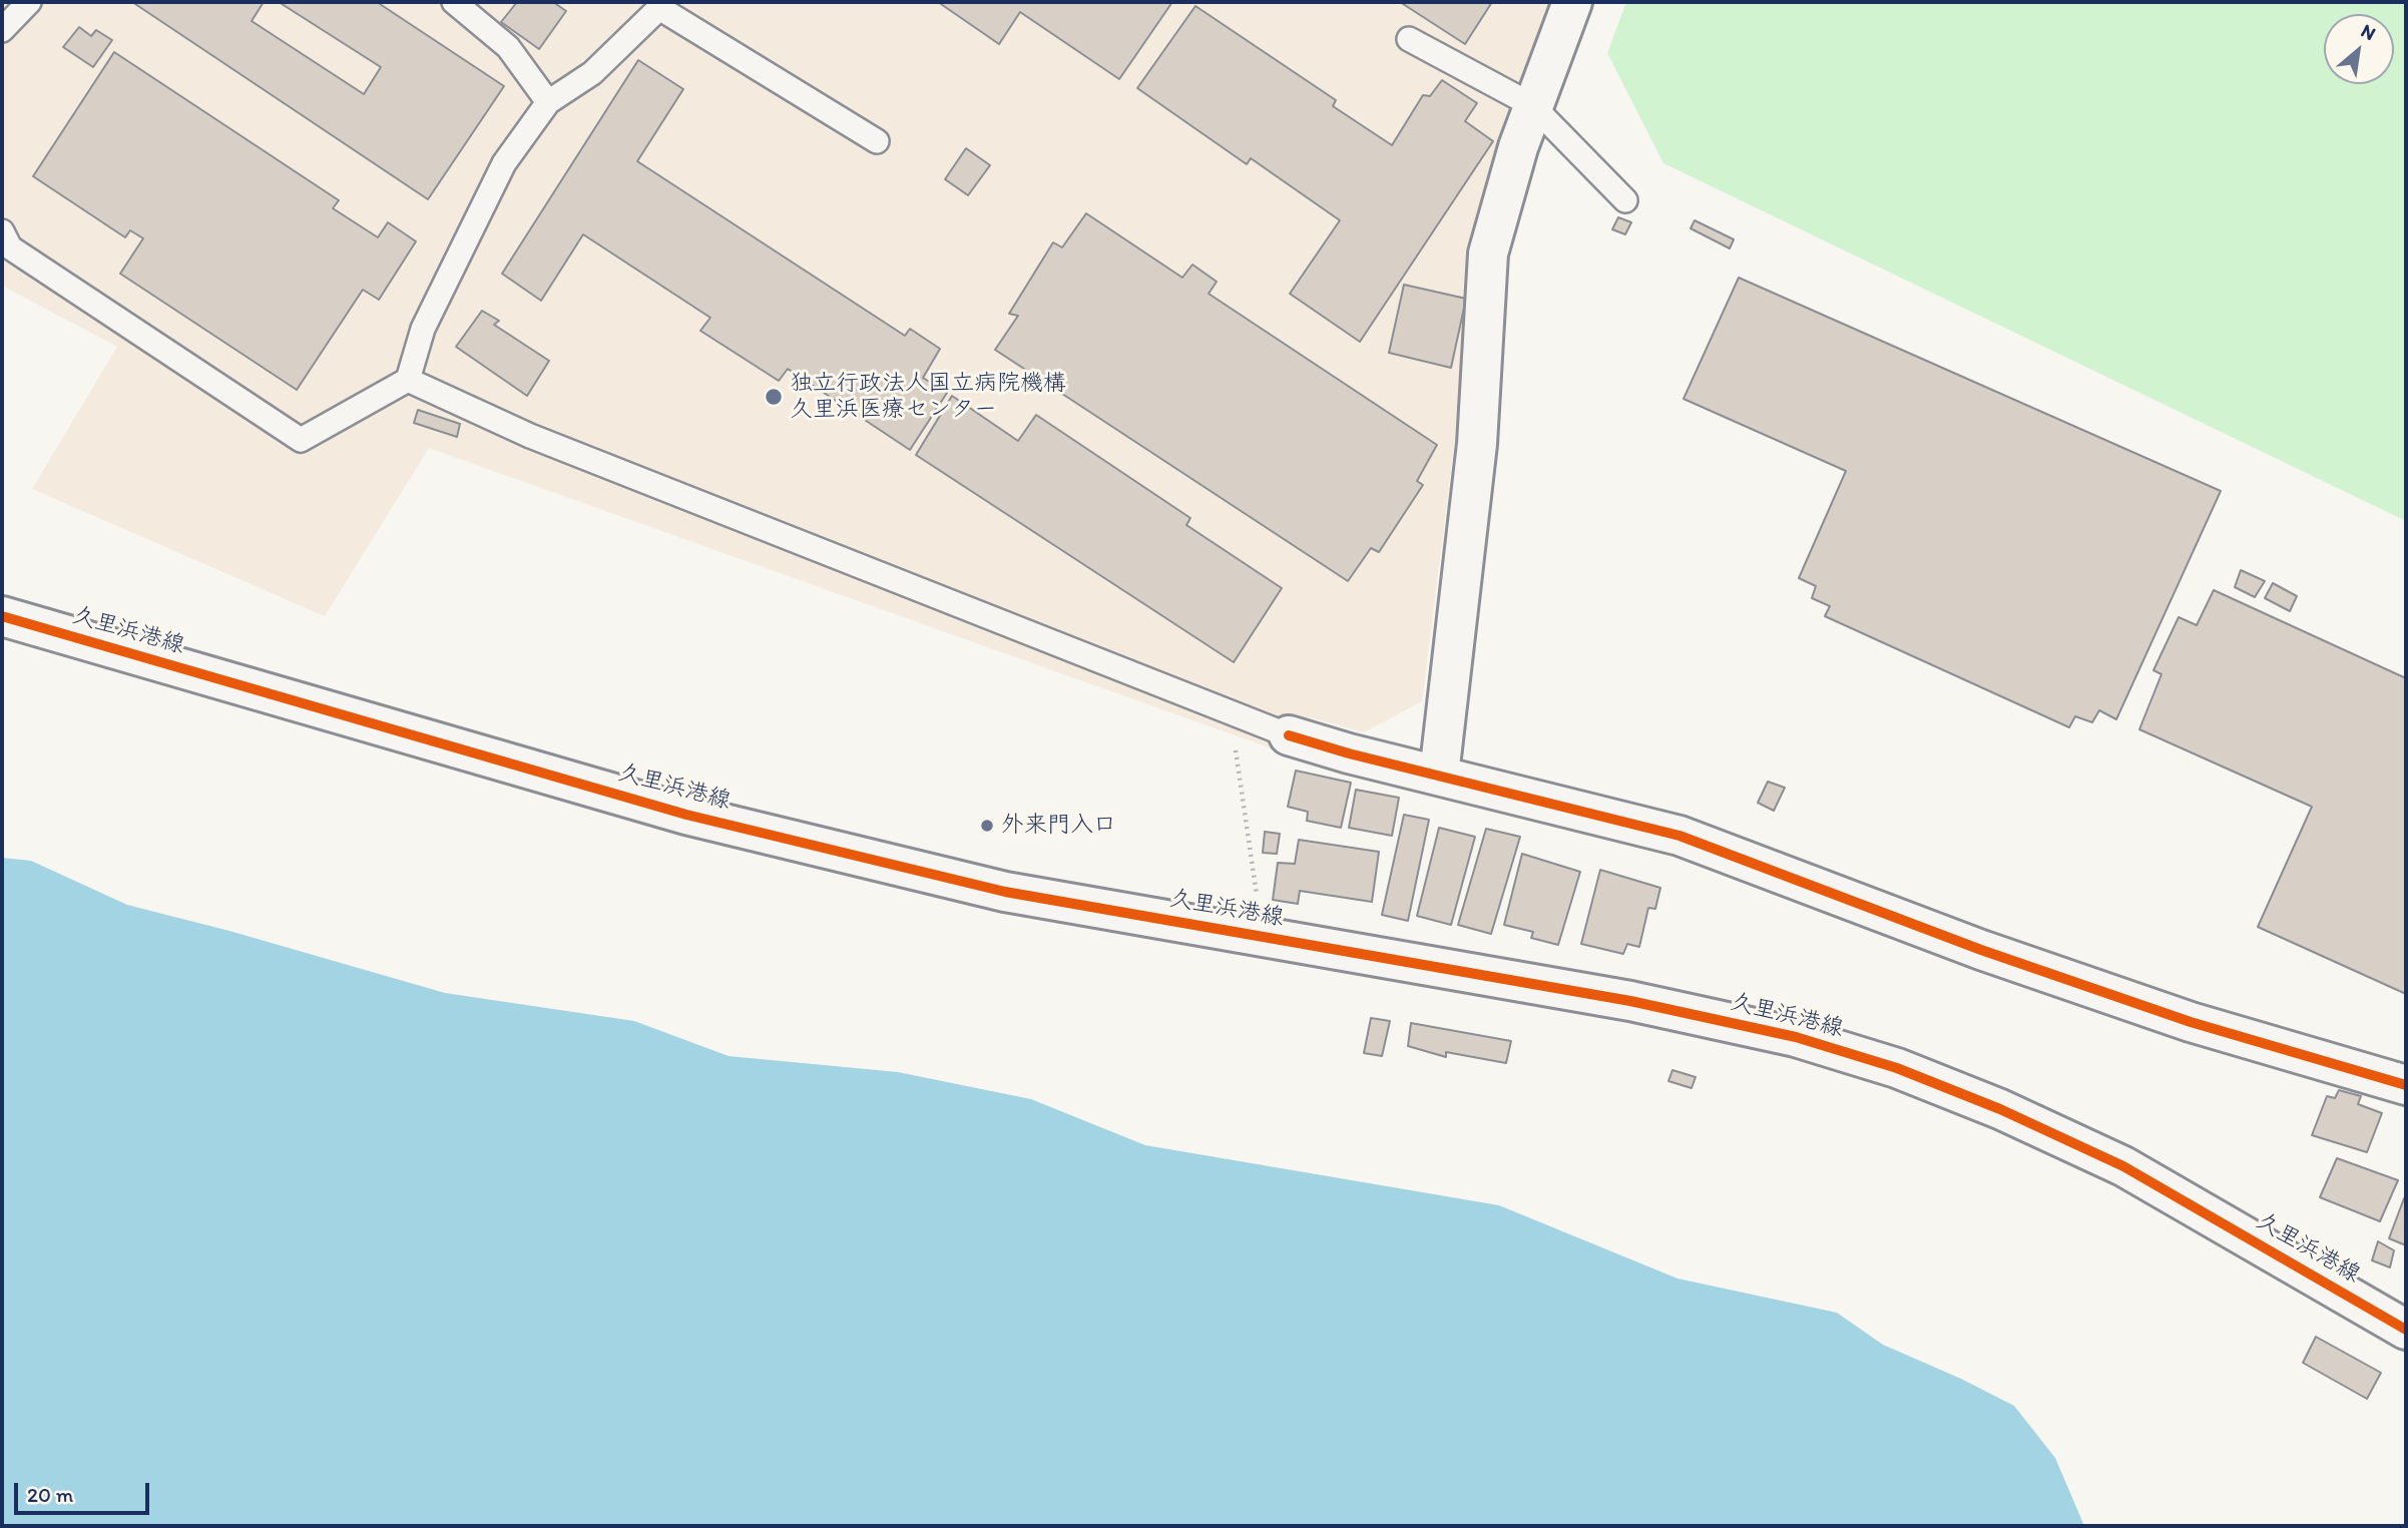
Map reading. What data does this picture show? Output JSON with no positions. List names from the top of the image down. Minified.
{"streets":{"main road":["久里浜港線"]},"places":["独立行政法人国立病院機構 久里浜医療センター","外来門入口"],"scale_bar":"20 m","north":"top right"}
